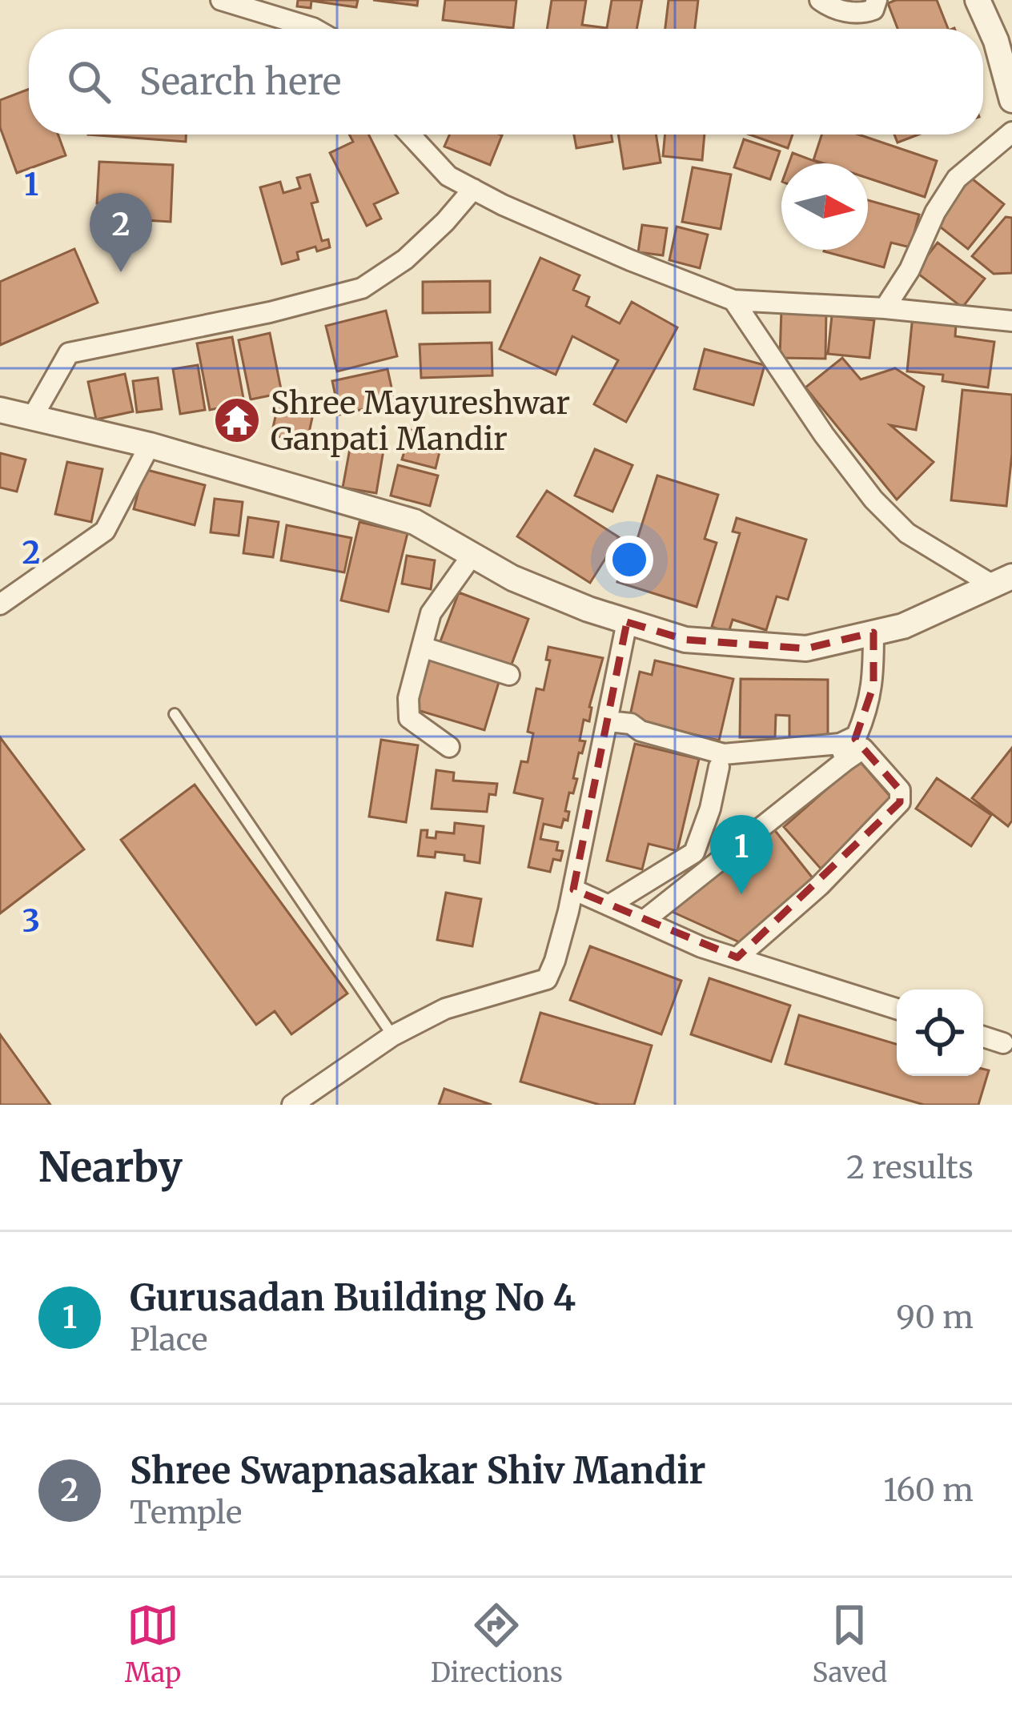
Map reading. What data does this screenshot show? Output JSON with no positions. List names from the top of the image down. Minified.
{"places":{"temple":["Shree Mayureshwar Ganpati Mandir"]},"north":"right","page":{"search":"Search here","pins":["2","1"],"heading":["Nearby","2 results"],"list":[{"mark":"1","name":"Gurusadan Building No 4","note":"Place","value":"90 m"},{"mark":"2","name":"Shree Swapnasakar Shiv Mandir","note":"Temple","value":"160 m"}],"nav":["Map","Directions","Saved"]},"grid":{"rows":["1","2","3"]}}
